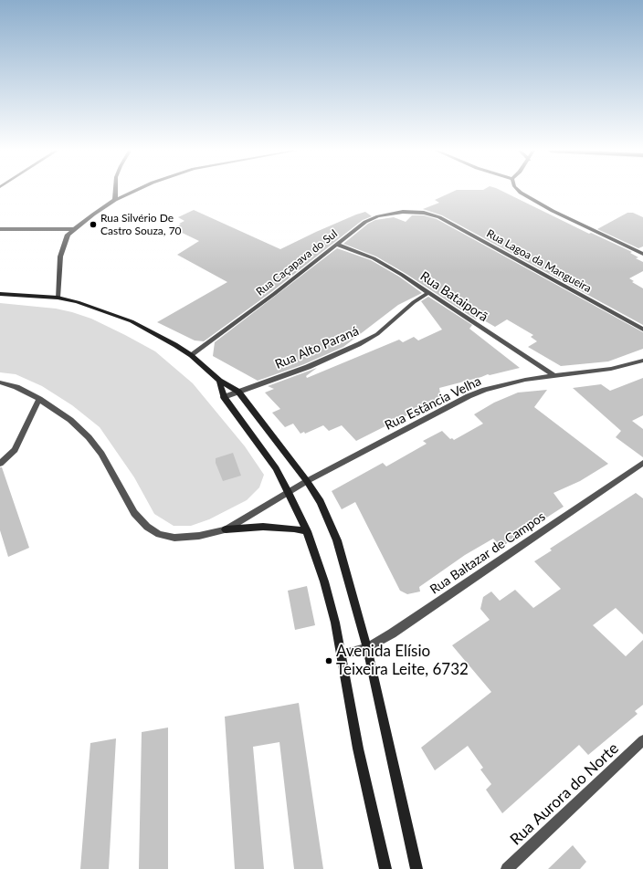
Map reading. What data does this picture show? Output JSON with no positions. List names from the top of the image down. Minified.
{"streets":{"street":["Rua Lagoa da Mangueira","Rua Caçapava do Sul","Rua Bataiporã","Rua Alto Paraná","Rua Estância Velha","Rua Baltazar de Campos","Rua Aurora do Norte"]},"crossings":[["Rua Lagoa da Mangueira","Rua Caçapava do Sul"],["Rua Caçapava do Sul","Rua Bataiporã"],["Rua Bataiporã","Rua Alto Paraná"],["Rua Bataiporã","Rua Estância Velha"]],"places":["Rua Silvério De Castro Souza, 70","Avenida Elísio Teixeira Leite, 6732"]}
